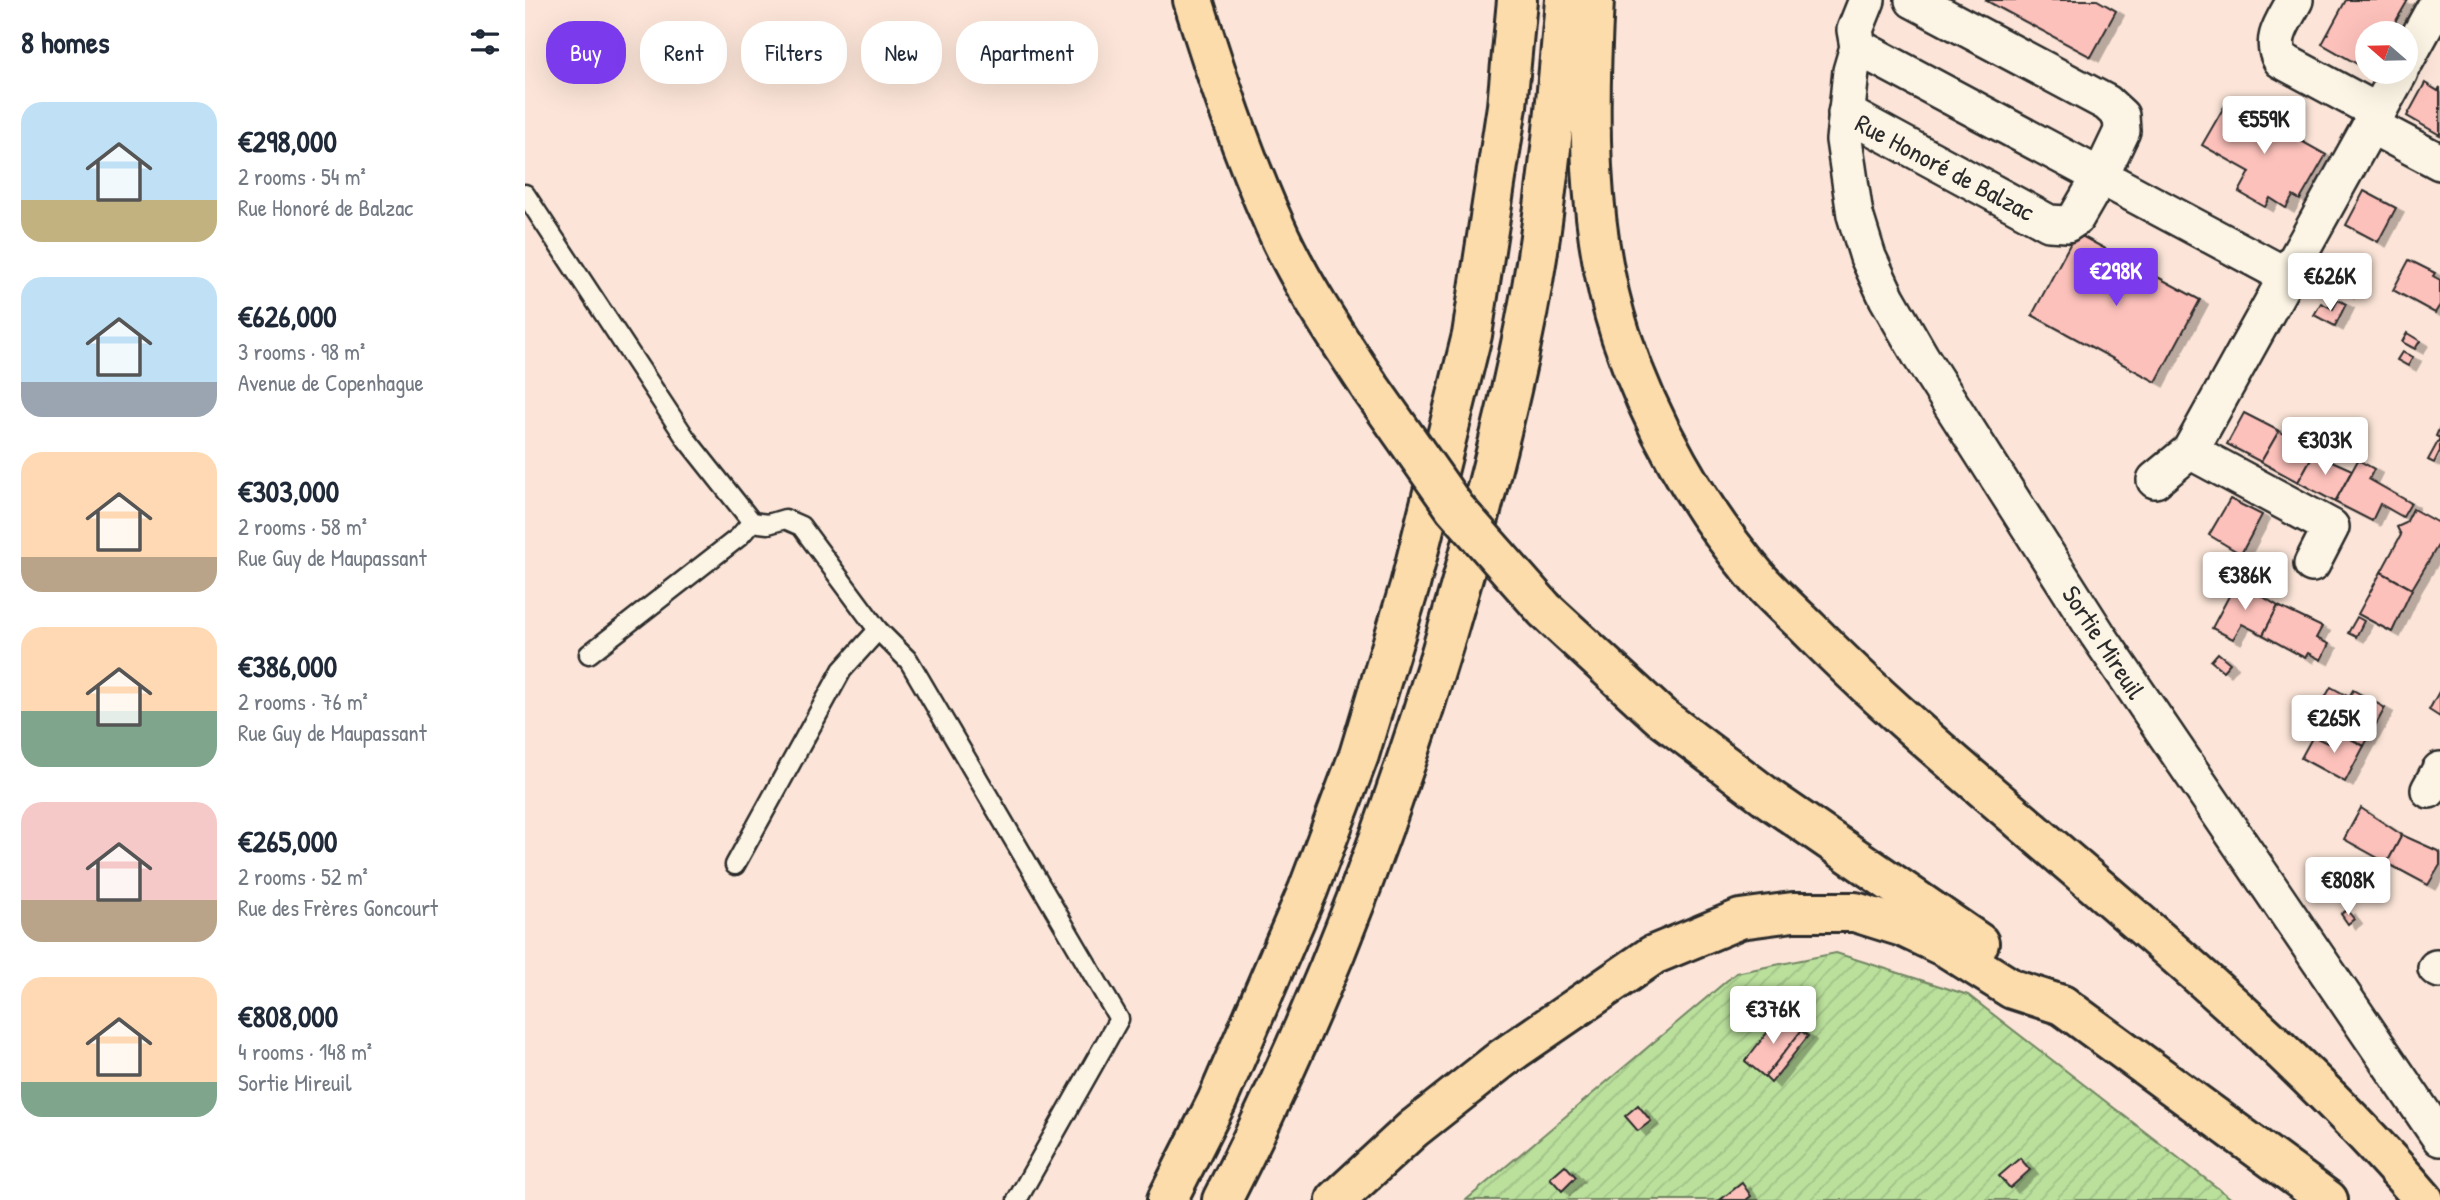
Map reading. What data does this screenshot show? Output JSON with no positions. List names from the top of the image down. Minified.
{"streets":{"street":["Rue Honoré de Balzac","Sortie Mireuil"]},"crossings":[["Rue Honoré de Balzac","Sortie Mireuil"]],"north":"left","page":{"heading":"8 homes","chip":["Buy","Rent","Filters","New","Apartment"],"list":[{"name":"€298,000","note":"2 rooms · 54 m² · Rue Honoré de Balzac"},{"name":"€626,000","note":"3 rooms · 98 m² · Avenue de Copenhague"},{"name":"€303,000","note":"2 rooms · 58 m² · Rue Guy de Maupassant"},{"name":"€386,000","note":"2 rooms · 76 m² · Rue Guy de Maupassant"},{"name":"€265,000","note":"2 rooms · 52 m² · Rue des Frères Goncourt"},{"name":"€808,000","note":"4 rooms · 148 m² · Sortie Mireuil"}],"price":["€559K","€298K","€626K","€303K","€386K","€265K","€808K","€376K"]}}
